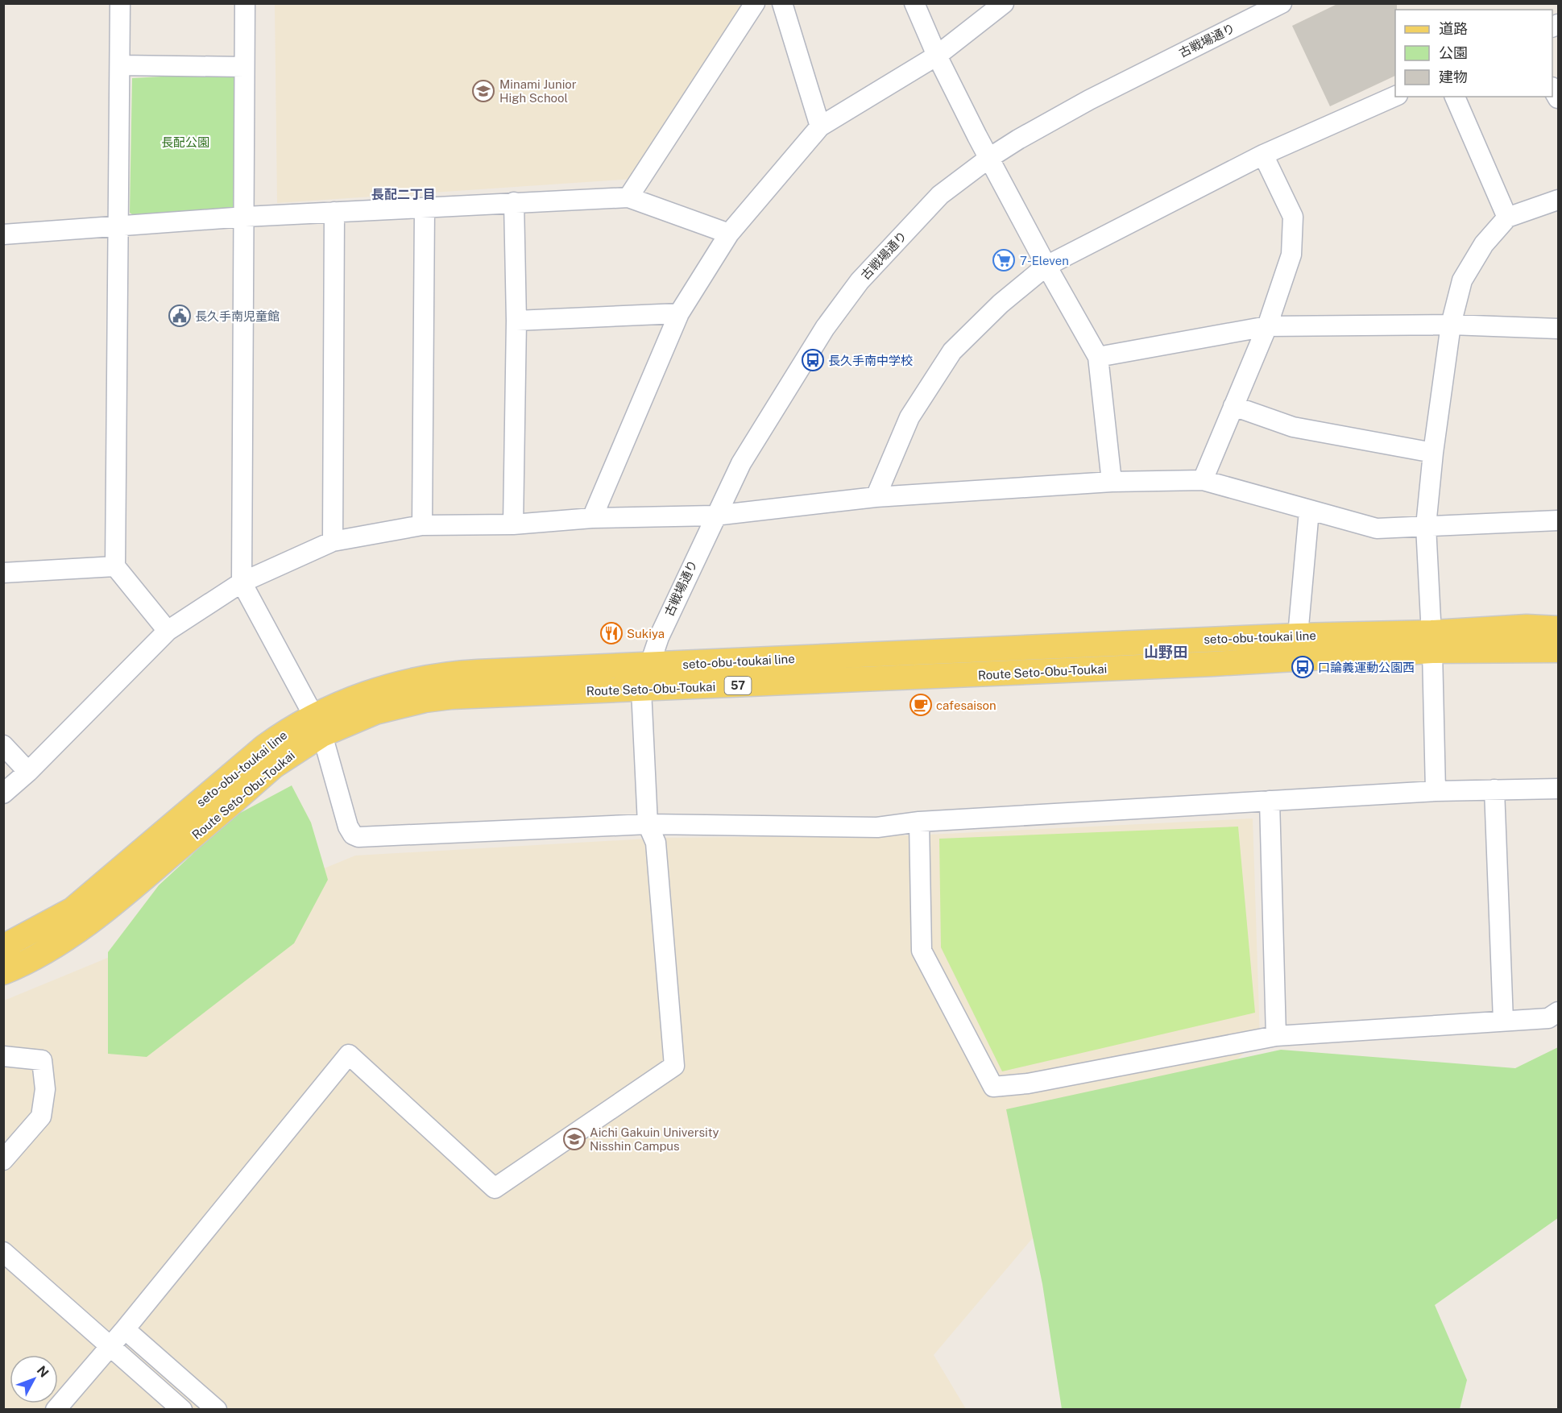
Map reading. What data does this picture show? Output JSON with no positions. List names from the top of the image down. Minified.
{"streets":{"main road":["seto-obu-toukai line","Route Seto-Obu-Toukai","57"],"street":["古戦場通り"]},"crossings":[["古戦場通り","seto-obu-toukai line"],["古戦場通り","Route Seto-Obu-Toukai"],["seto-obu-toukai line","Route Seto-Obu-Toukai"]],"districts":["長配二丁目","山野田"],"parks":["長配公園"],"places":{"school or university":["Minami Junior High School","Aichi Gakuin University Nisshin Campus"],"supermarket":["7-Eleven"],"public building":["長久手南児童館"],"bus stop":["長久手南中学校","口論義運動公園西"],"restaurant":["Sukiya"],"cafe":["cafesaison"]},"legend":["道路","公園","建物"],"north":"top right"}
